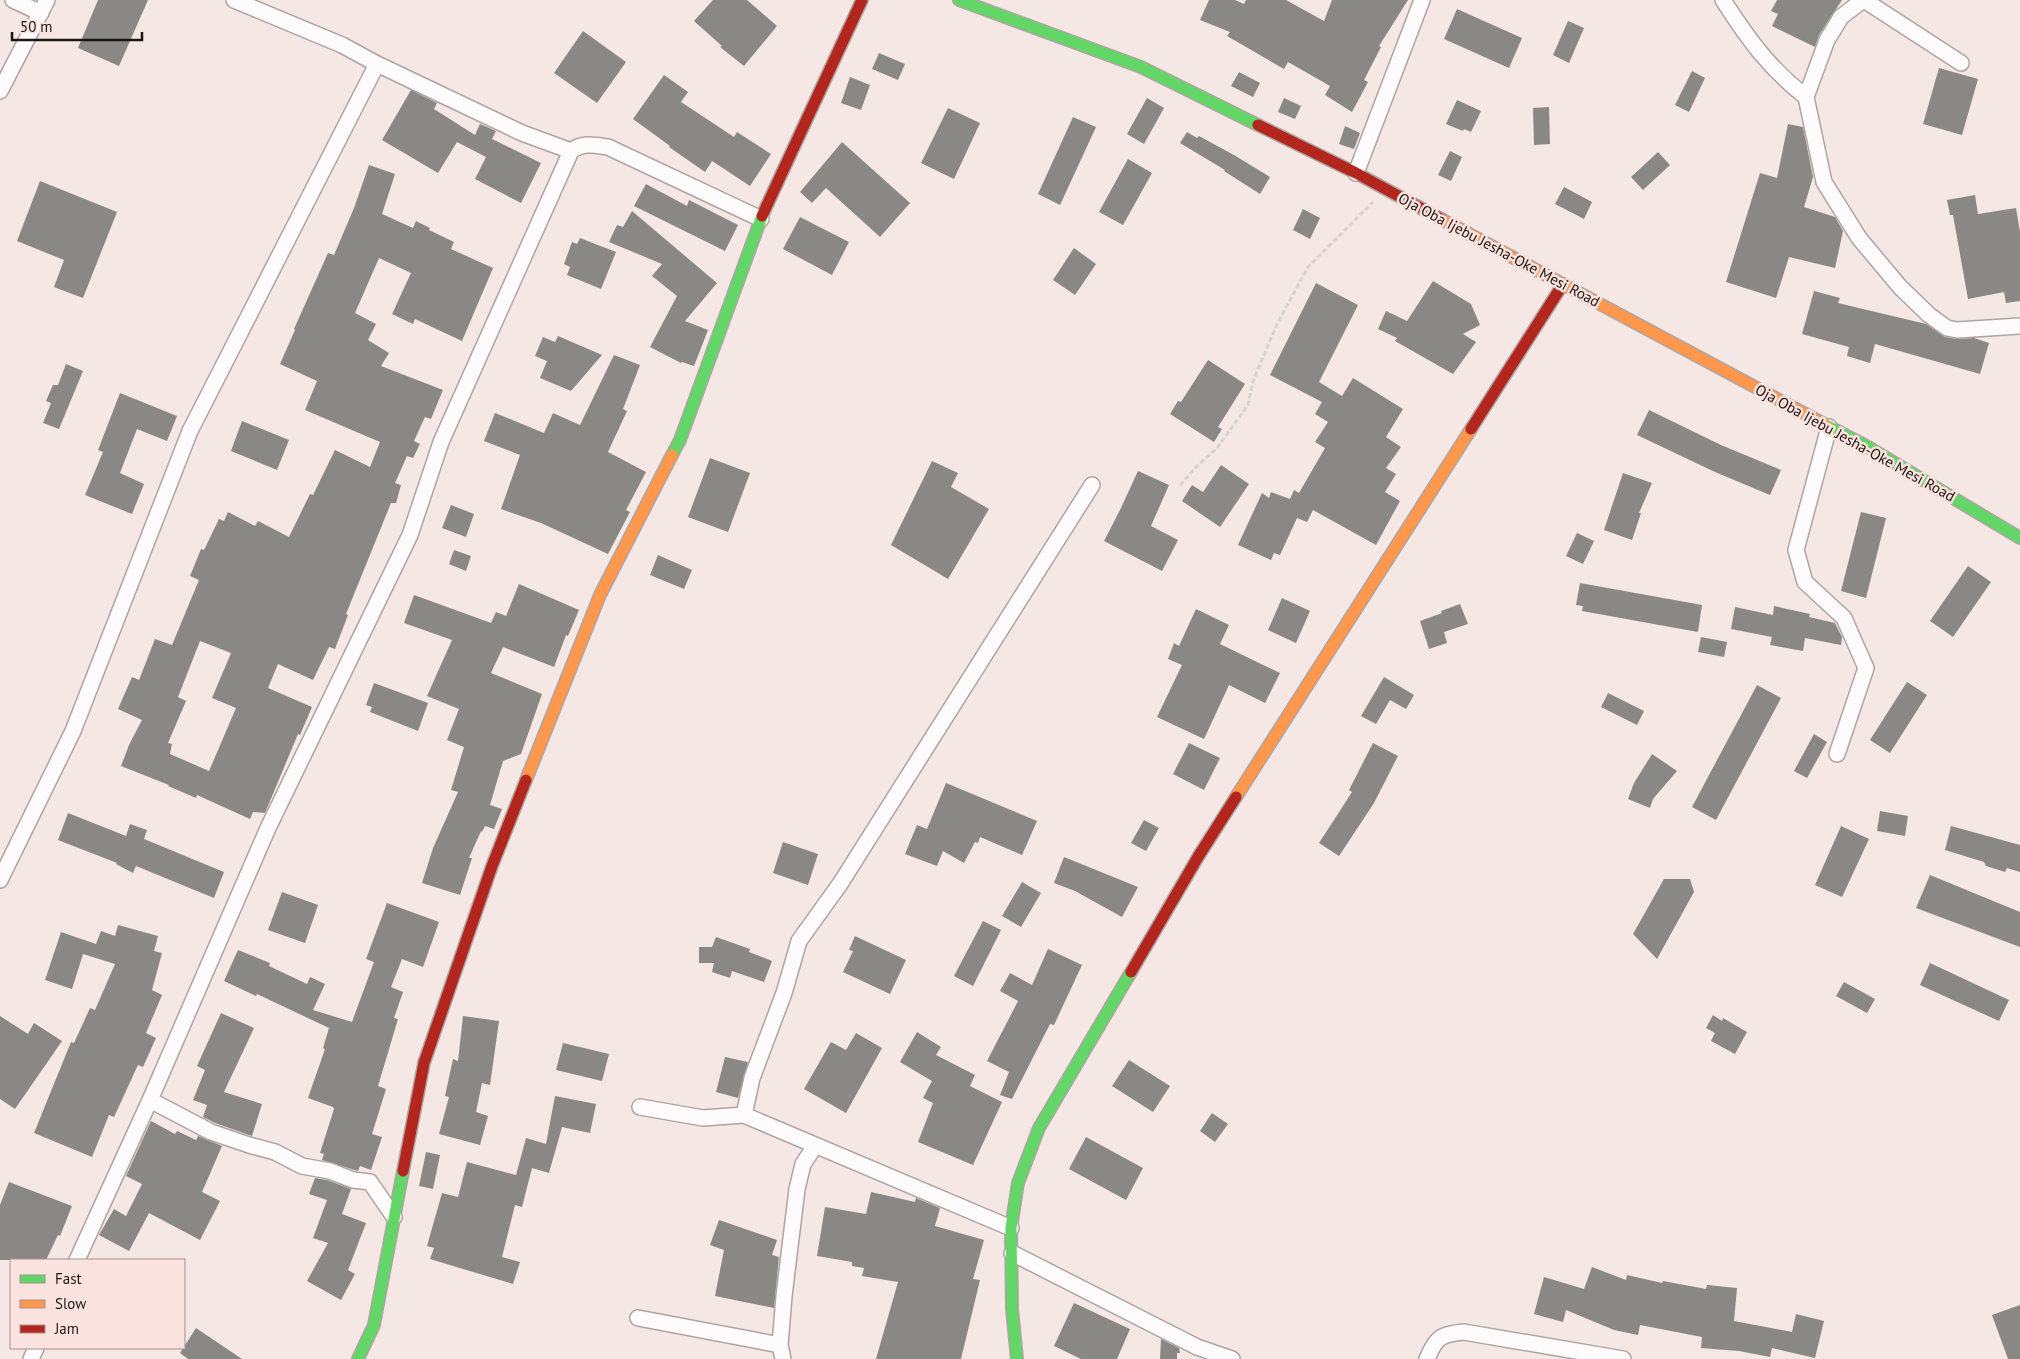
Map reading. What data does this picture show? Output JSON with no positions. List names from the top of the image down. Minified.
{"streets":{"street":["Oja Oba Ijebu Jesha-Oke Mesi Road"]},"legend":["Fast","Slow","Jam"],"scale_bar":"50 m"}
